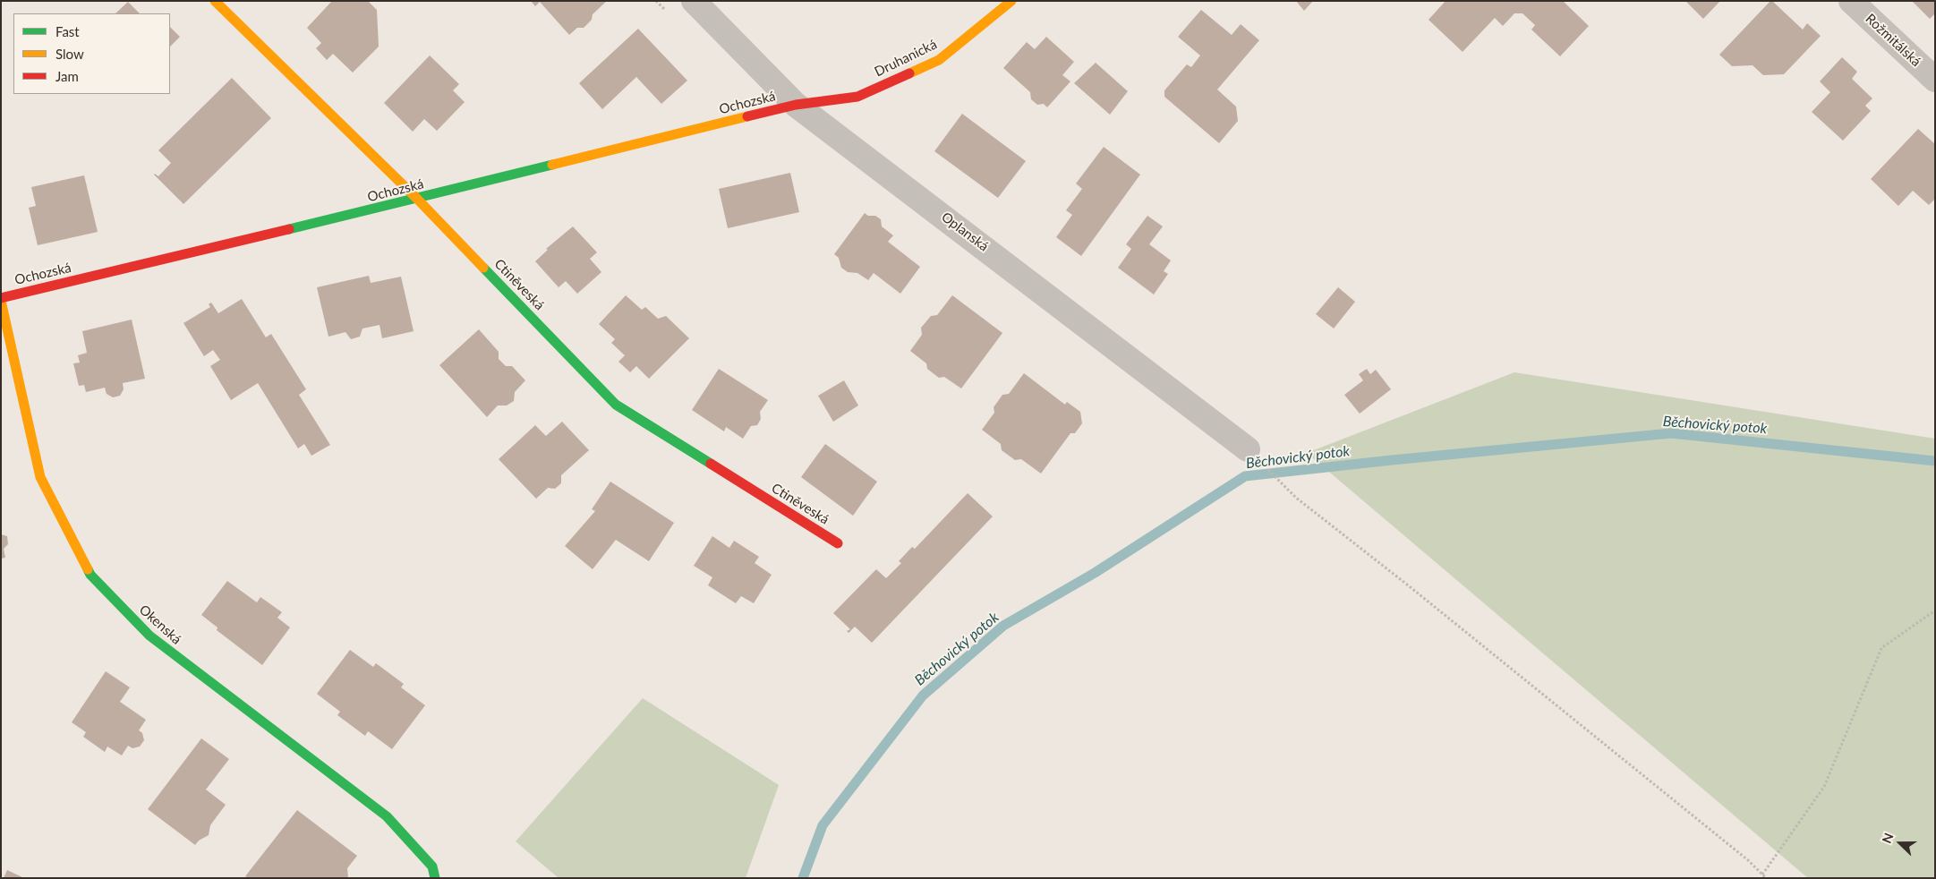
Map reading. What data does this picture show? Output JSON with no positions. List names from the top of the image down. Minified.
{"streets":{"street":["Rožmitálská","Druhanická","Ochozská","Oplanská","Ctiněveská","Okenská"]},"crossings":[["Druhanická","Ochozská"],["Druhanická","Oplanská"],["Ochozská","Oplanská"],["Ochozská","Ctiněveská"],["Ochozská","Okenská"]],"water":["Běchovický potok"],"legend":["Fast","Slow","Jam"],"north":"left"}
